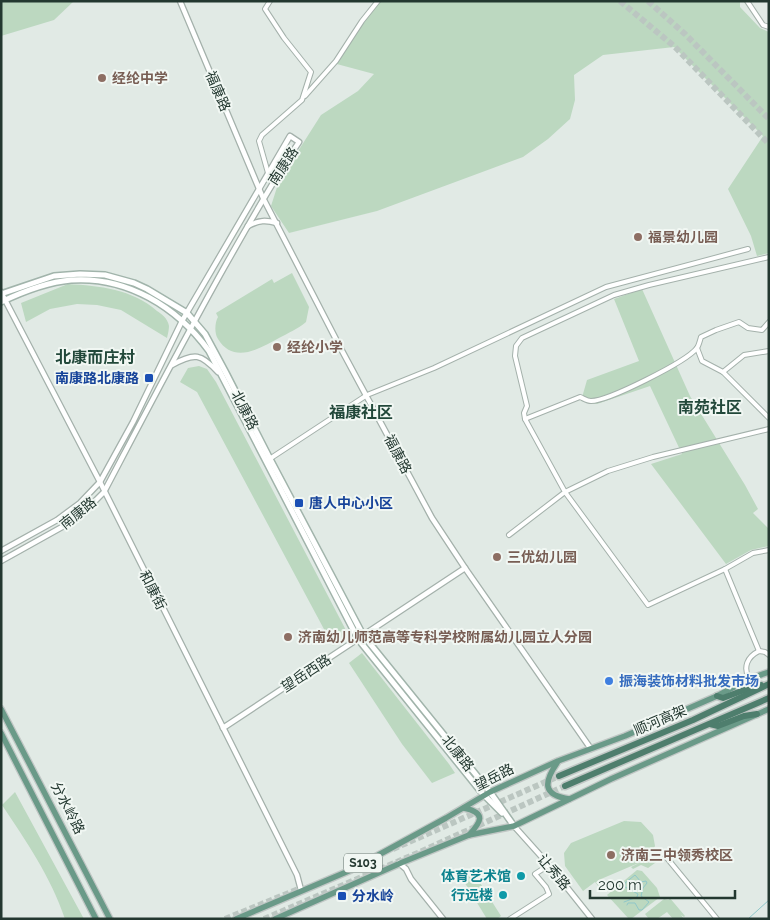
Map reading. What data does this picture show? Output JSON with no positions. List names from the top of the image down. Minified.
{"streets":{"highway":["顺河高架"],"main road":["北康路","望岳路","分水岭路","S103"],"street":["福康路","南康路","和康街","望岳西路","让秀路"]},"crossings":[["福康路","南康路"],["福康路","望岳西路"],["福康路","望岳路"],["南康路","北康路"],["南康路","和康街"],["北康路","和康街"],["北康路","望岳西路"],["北康路","望岳路"],["北康路","S103"],["北康路","让秀路"],["和康街","望岳西路"],["和康街","望岳路"],["S103","让秀路"]],"districts":["北康而庄村","南苑社区","福康社区"],"places":{"other":["经纶中学","福景幼儿园","经纶小学","三优幼儿园","济南幼儿师范高等专科学校附属幼儿园立人分园","振海装饰材料批发市场","济南三中领秀校区","体育艺术馆","行远楼"],"transit":["南康路北康路","唐人中心小区","分水岭"]},"scale_bar":"200 m"}
